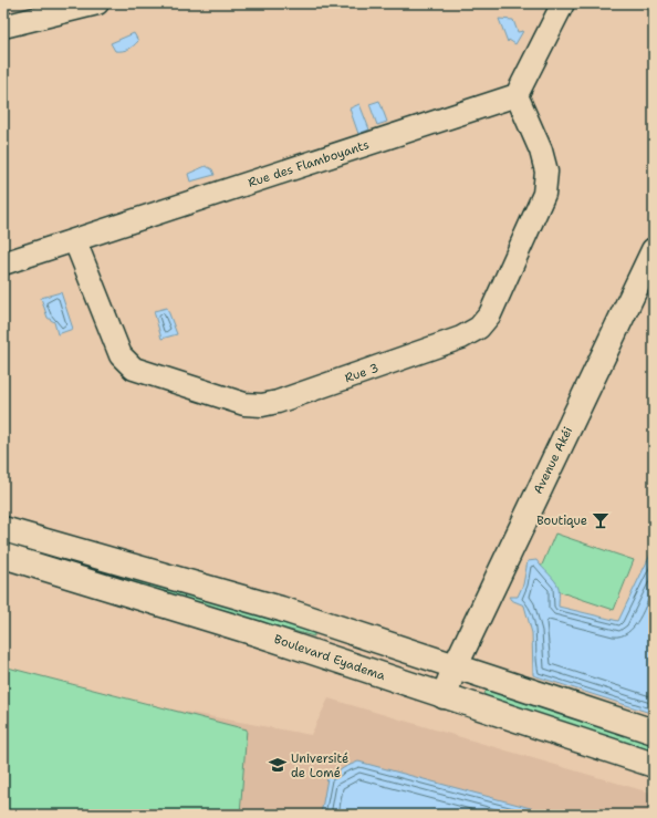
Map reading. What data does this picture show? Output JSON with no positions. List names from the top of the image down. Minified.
{"streets":{"main road":["Avenue Akéi","Boulevard Eyadema"],"street":["Rue des Flamboyants","Rue 3"]},"crossings":[["Rue des Flamboyants","Rue 3"],["Avenue Akéi","Boulevard Eyadema"]],"places":{"bar":["Boutique"],"school or university":["Université de Lomé"]}}
